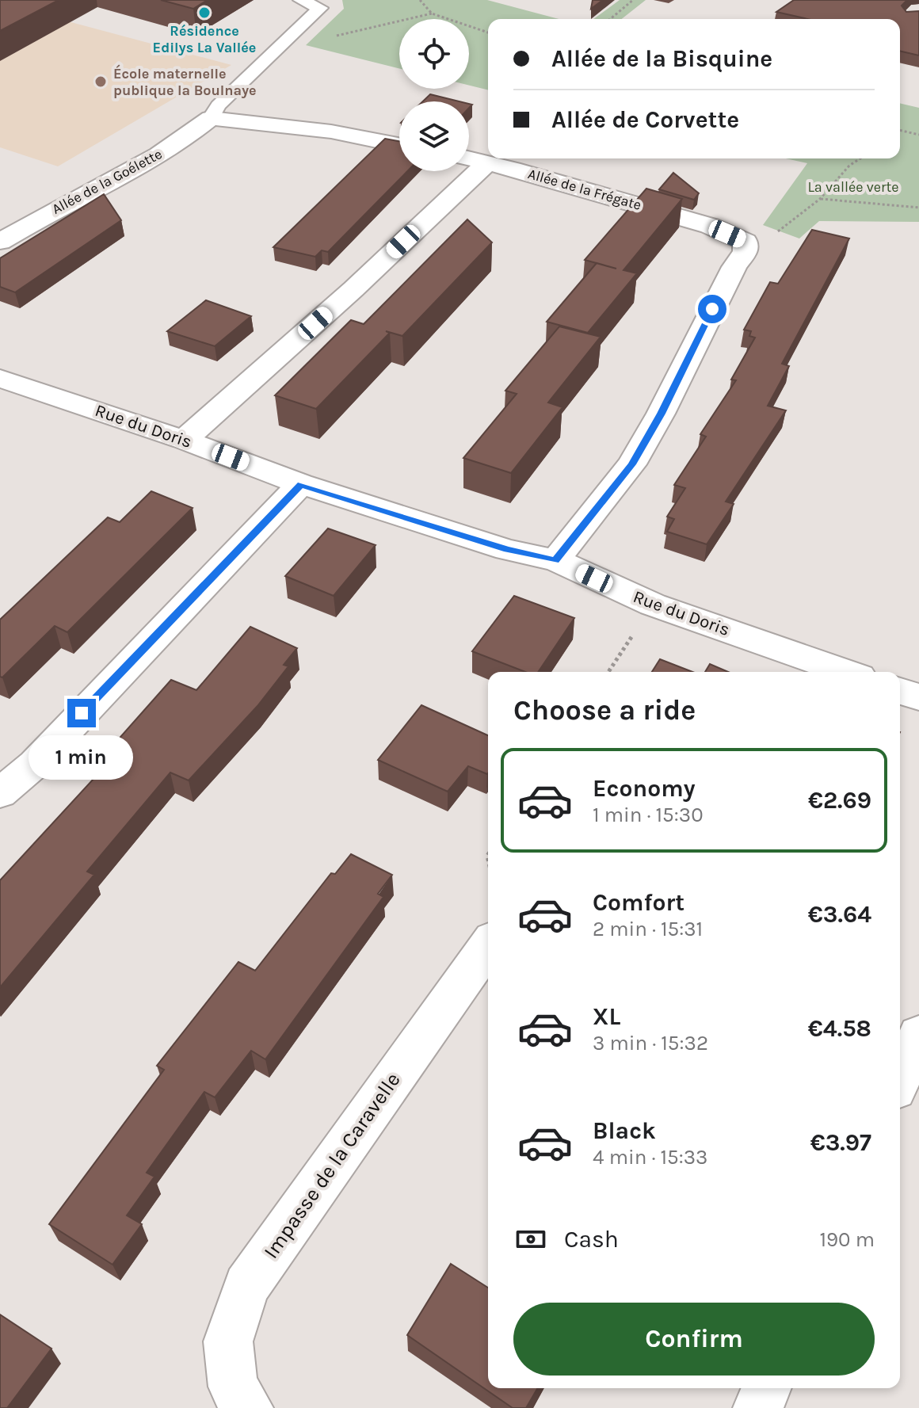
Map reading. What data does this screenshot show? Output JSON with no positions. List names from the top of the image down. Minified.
{"streets":{"street":["Allée de la Goélette","Allée de la Frégate","Rue du Doris","Impasse de la Caravelle"]},"parks":["La vallée verte"],"places":["Résidence Edilys La Vallée","École maternelle publique la Boulnaye"],"page":{"banner":["Allée de la Bisquine","Allée de Corvette"],"heading":"Choose a ride","bubble":"1 min","list":[{"name":"Economy","note":"1 min · 15:30","value":"€2.69"},{"name":"Comfort","note":"2 min · 15:31","value":"€3.64"},{"name":"XL","note":"3 min · 15:32","value":"€4.58"},{"name":"Black","note":"4 min · 15:33","value":"€3.97"}],"pay":["Cash","190 m"],"buttons":"Confirm"}}
